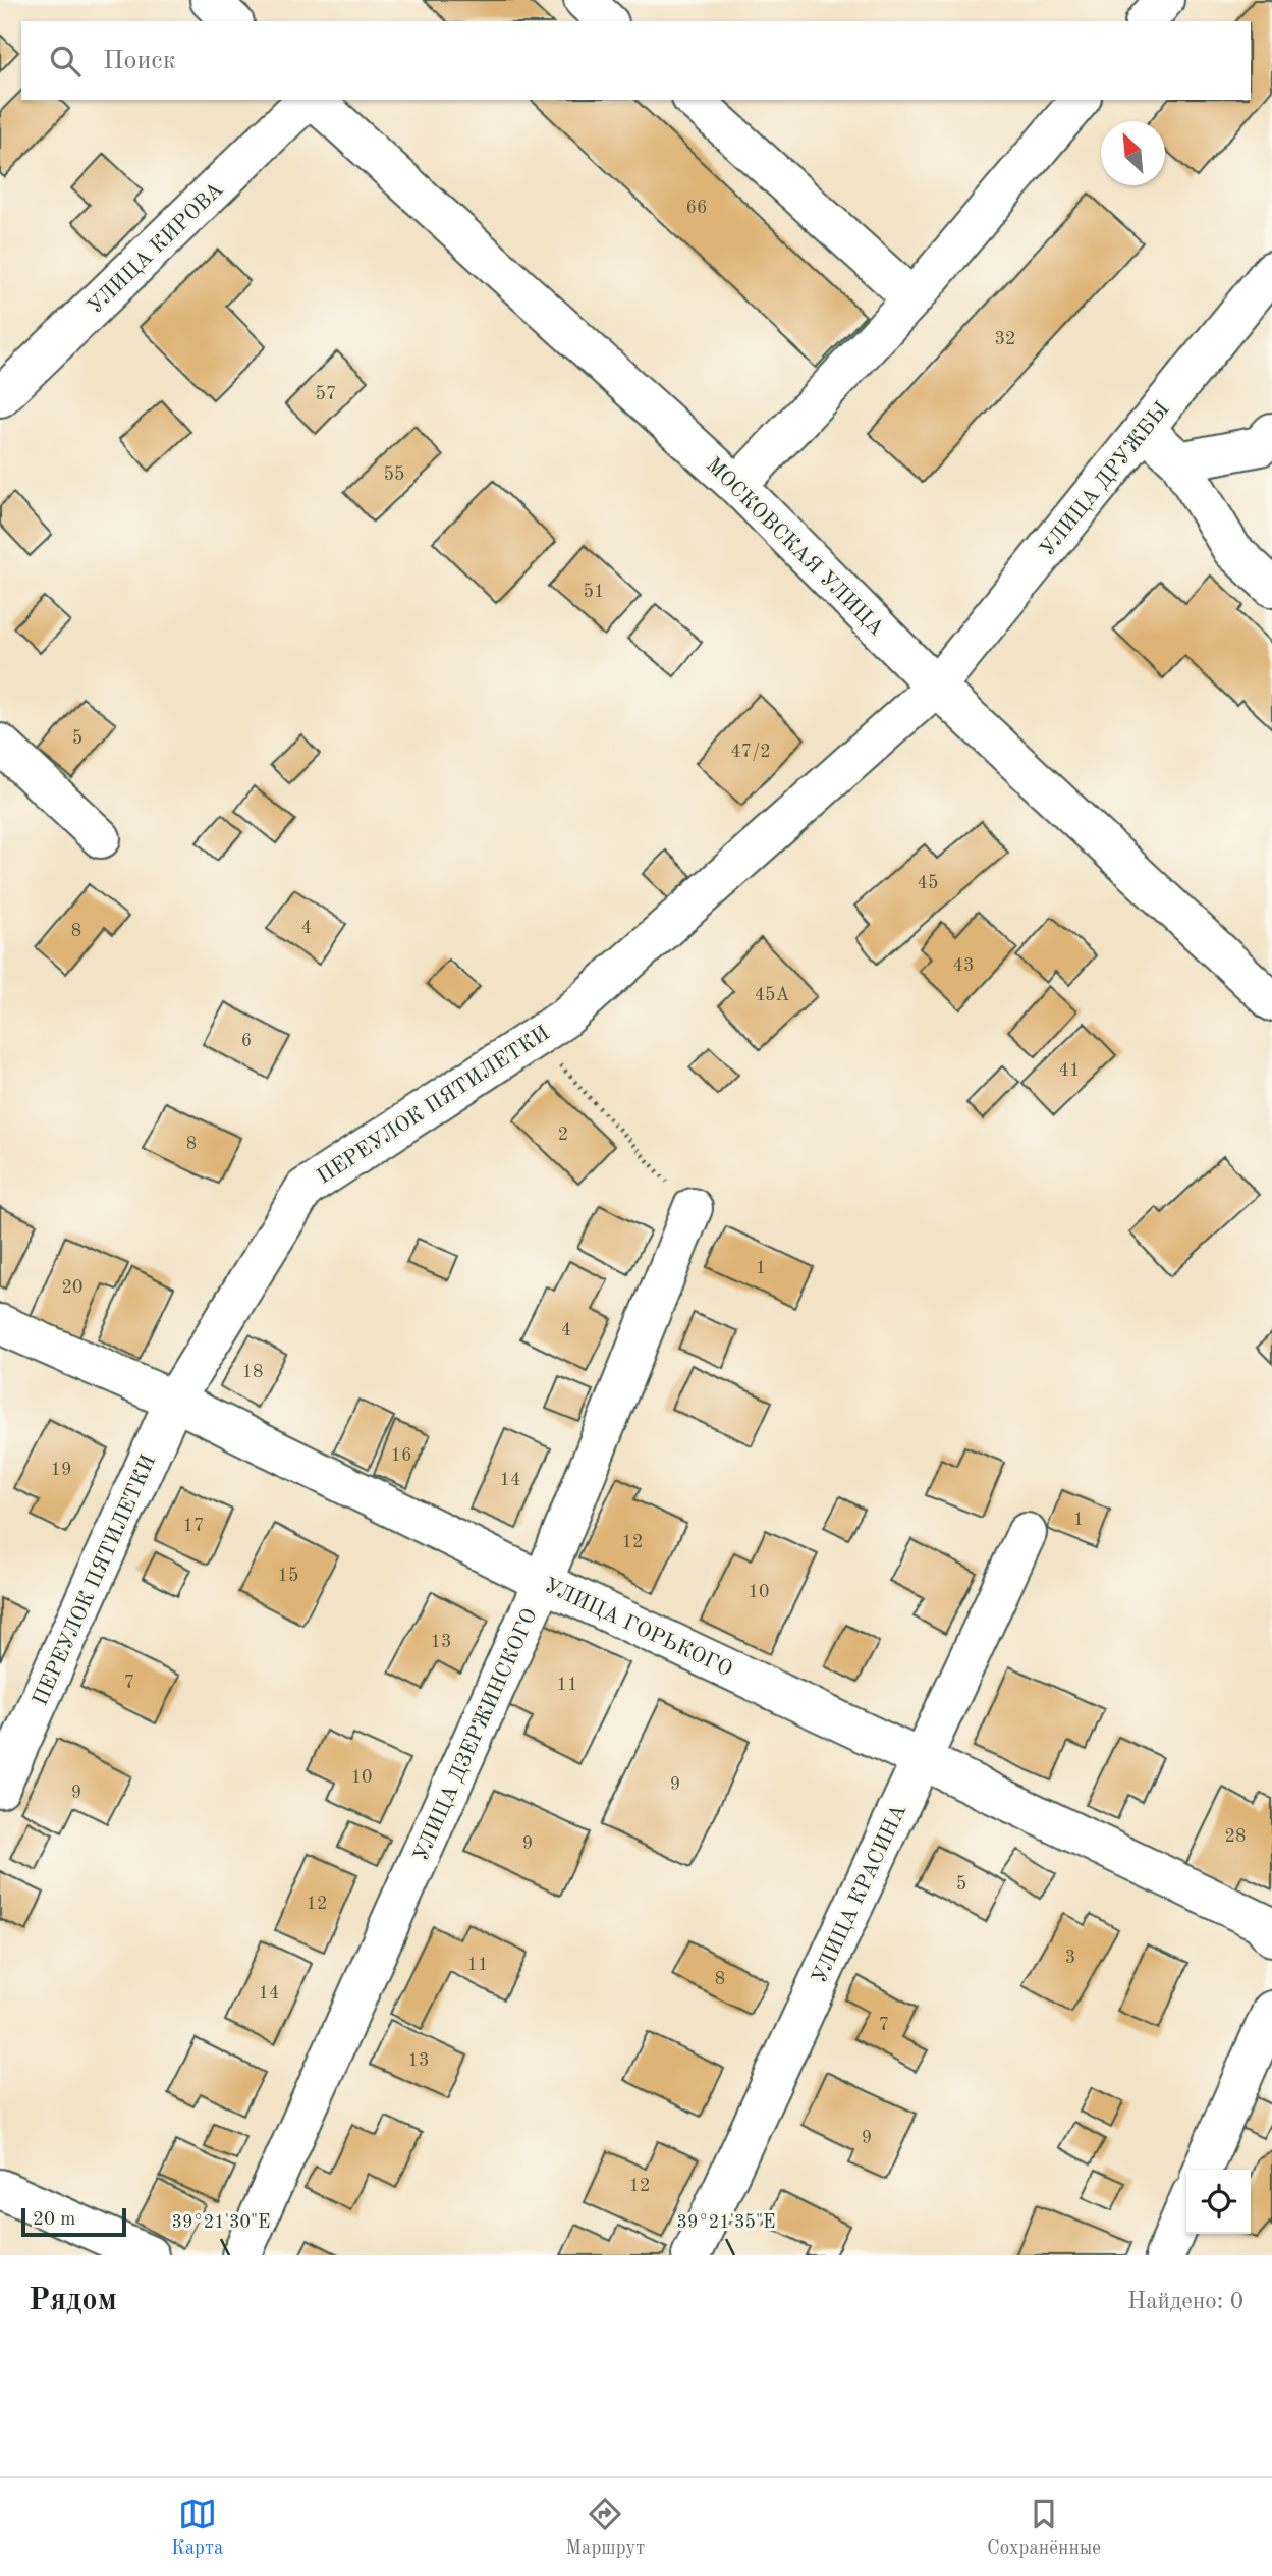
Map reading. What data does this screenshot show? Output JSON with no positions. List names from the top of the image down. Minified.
{"streets":{"street":["УЛИЦА КИРОВА","УЛИЦА ДРУЖБЫ","МОСКОВСКАЯ УЛИЦА","ПЕРЕУЛОК ПЯТИЛЕТКИ","УЛИЦА ГОРЬКОГО","УЛИЦА ДЗЕРЖИНСКОГО","УЛИЦА КРАСИНА"]},"crossings":[["УЛИЦА ДРУЖБЫ","МОСКОВСКАЯ УЛИЦА"],["УЛИЦА ДРУЖБЫ","ПЕРЕУЛОК ПЯТИЛЕТКИ"],["МОСКОВСКАЯ УЛИЦА","ПЕРЕУЛОК ПЯТИЛЕТКИ"],["ПЕРЕУЛОК ПЯТИЛЕТКИ","УЛИЦА ГОРЬКОГО"],["УЛИЦА ГОРЬКОГО","УЛИЦА ДЗЕРЖИНСКОГО"],["УЛИЦА ГОРЬКОГО","УЛИЦА КРАСИНА"]],"house_numbers":["66","32","57","55","51","5","47/2","45","4","8","43","45А","6","41","2","8","1","20","4","18","16","19","14","1","17","12","15","10","13","7","11","10","9","9","28","9","5","12","3","11","8","14","7","13","9","12"],"scale_bar":"20 m","north":"top left","page":{"search":"Поиск","scale":"20 m","heading":["Рядом","Найдено: 0"],"nav":["Карта","Маршрут","Сохранённые"]},"coordinates":["39°21'30\"E","39°21'35\"E"]}
